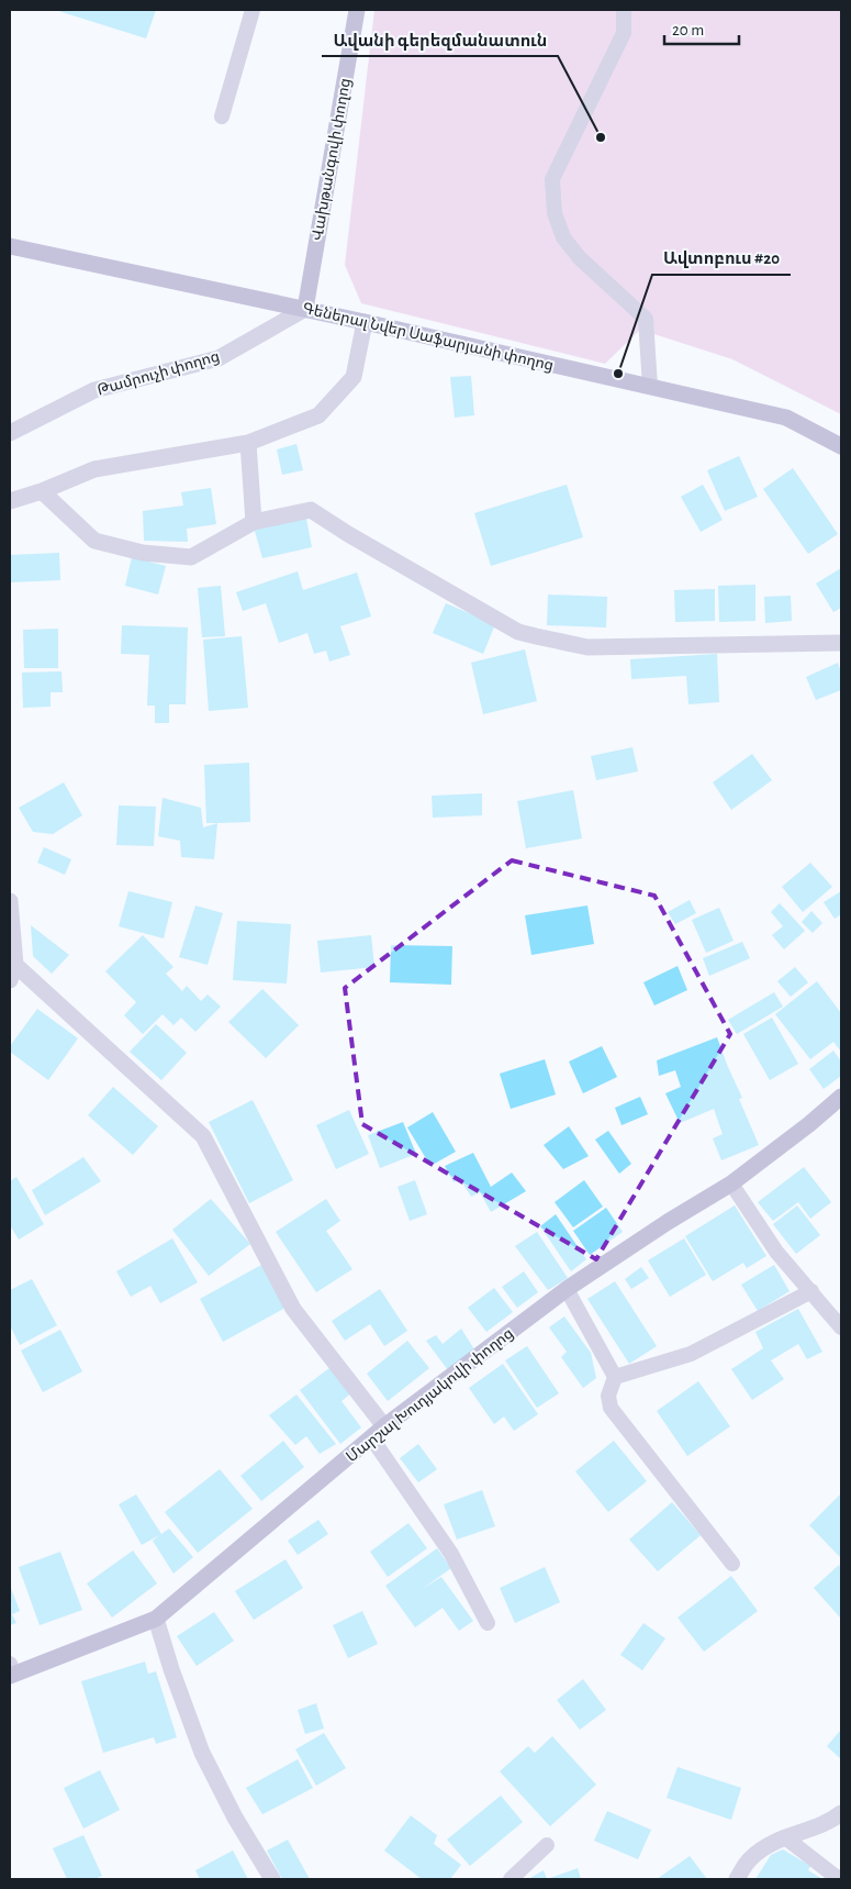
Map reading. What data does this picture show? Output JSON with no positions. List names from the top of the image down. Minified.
{"streets":{"street":["Վախթանգովի փողոց","Գեներալ Նվեր Սաֆարյանի փողոց","Թամրուչի փողոց","Մարշալ Խուդյակովի փողոց"]},"crossings":[["Վախթանգովի փողոց","Գեներալ Նվեր Սաֆարյանի փողոց"],["Վախթանգովի փողոց","Թամրուչի փողոց"],["Գեներալ Նվեր Սաֆարյանի փողոց","Թամրուչի փողոց"]],"places":["Ավանի գերեզմանատուն","Ավտոբուս #20"],"scale_bar":"20 m"}
